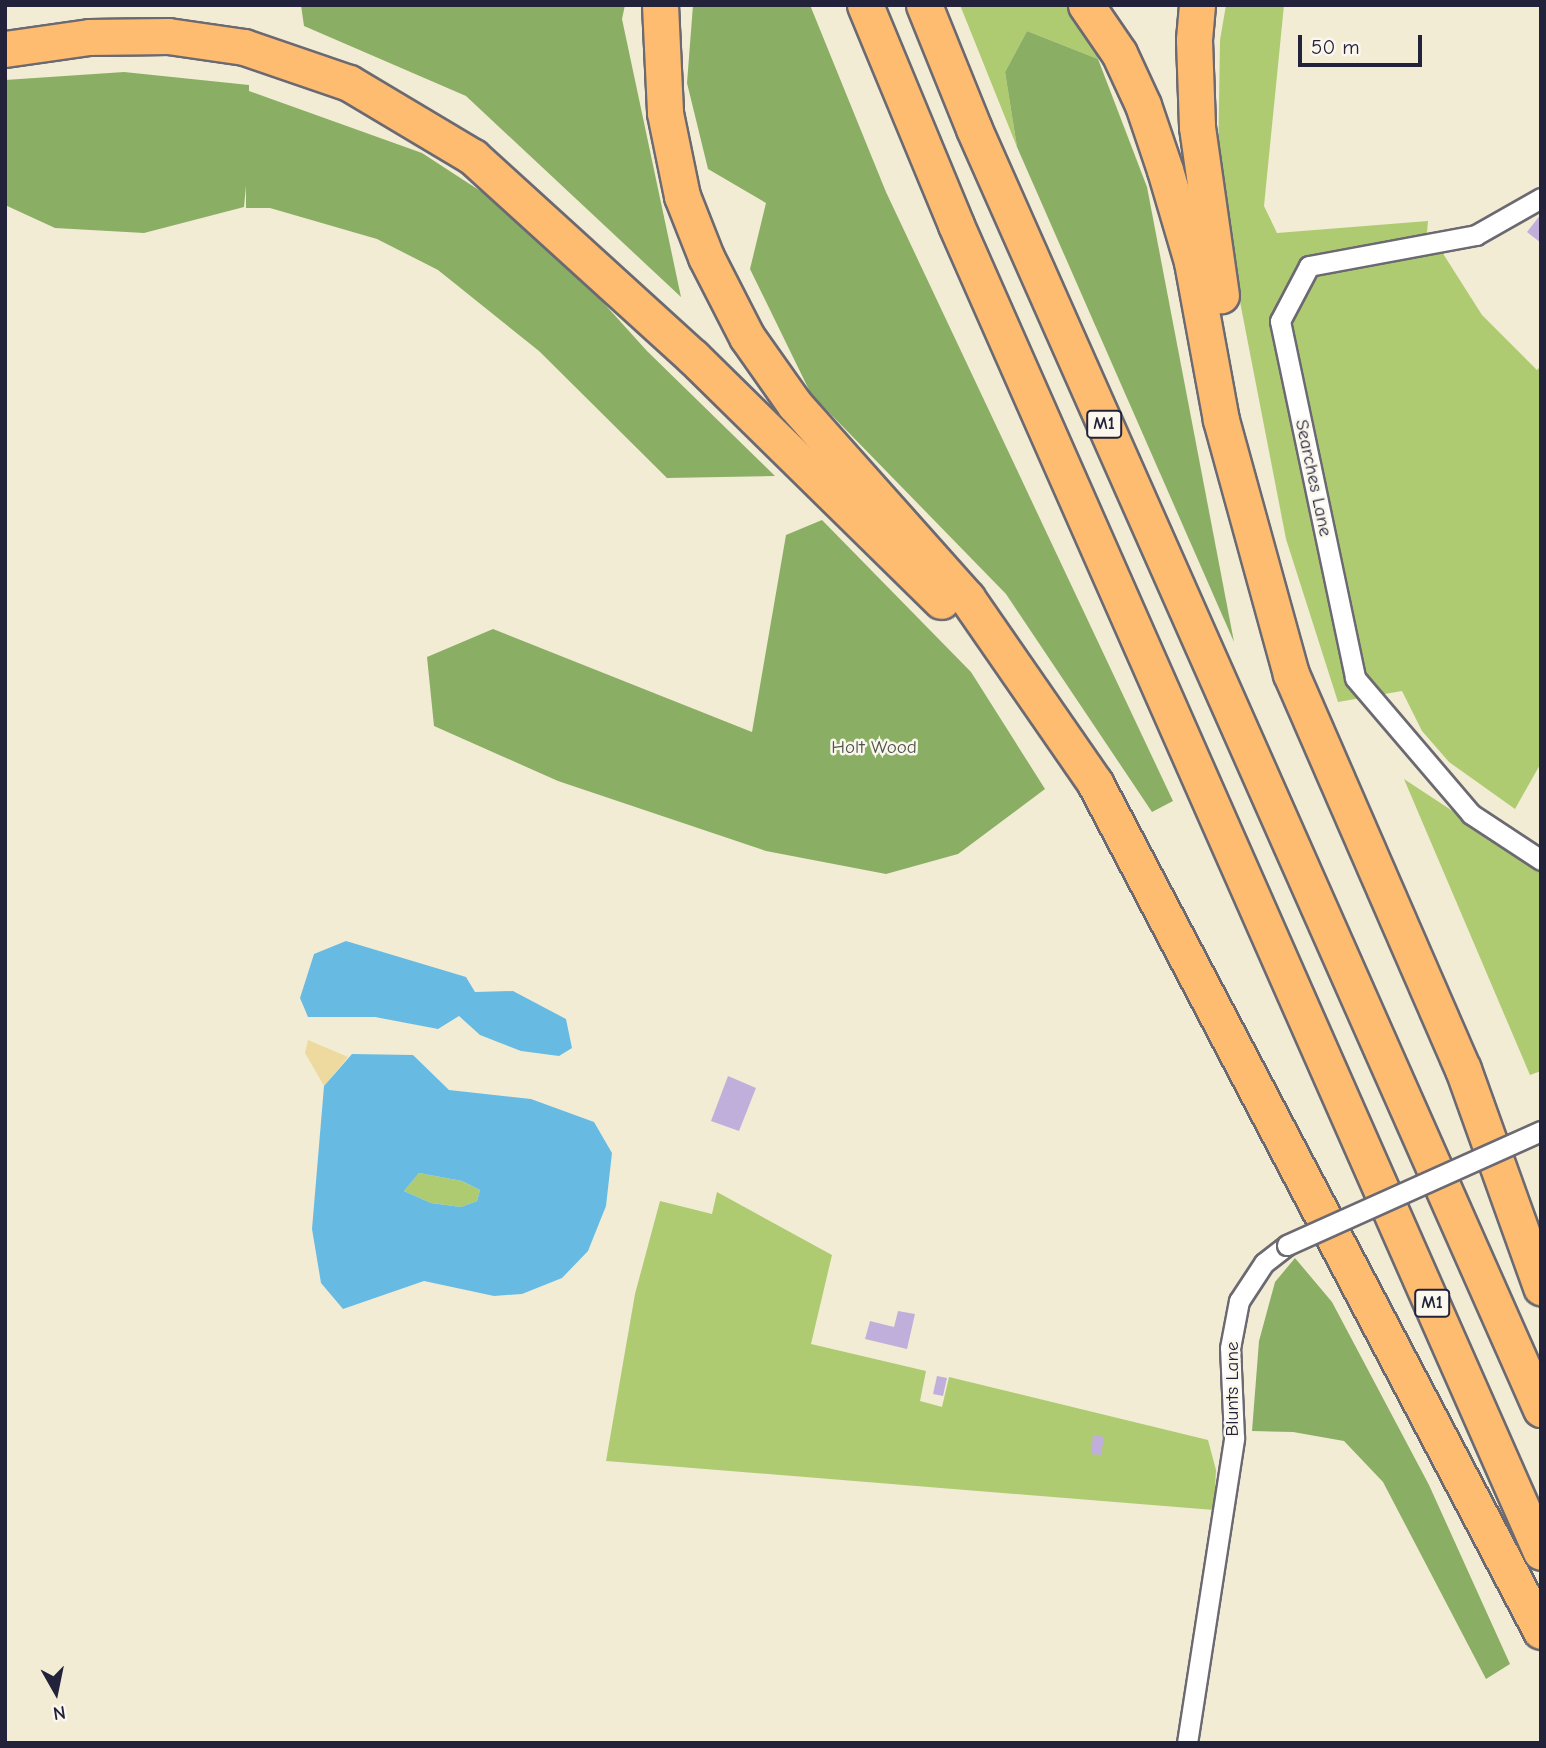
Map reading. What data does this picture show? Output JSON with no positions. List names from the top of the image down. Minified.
{"streets":{"highway":["M1"],"street":["Searches Lane","Blunts Lane"]},"parks":["Holt Wood"],"scale_bar":"50 m","north":"bottom"}
